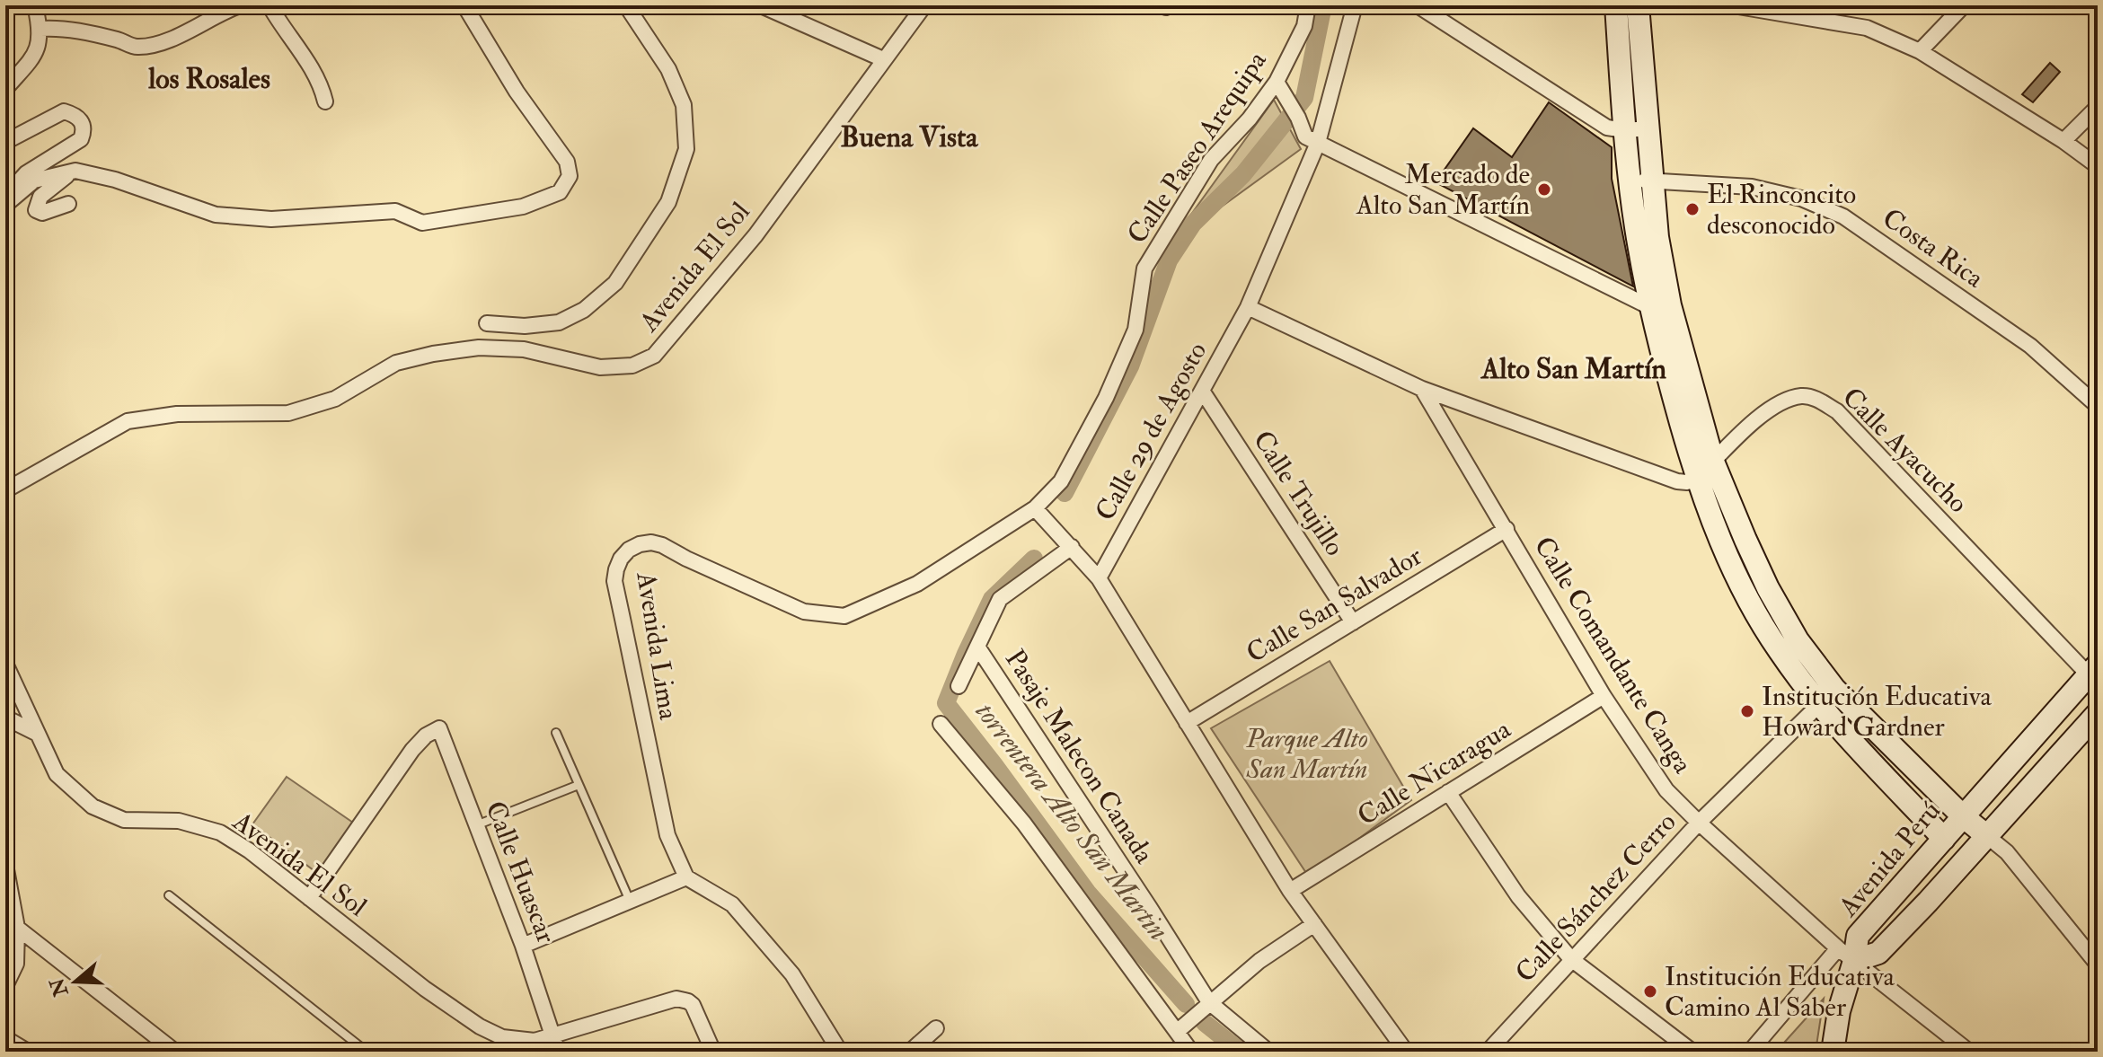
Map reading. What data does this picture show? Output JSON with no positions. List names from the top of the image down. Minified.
{"streets":{"street":["Calle Paseo Arequipa","Costa Rica","Avenida El Sol","Calle 29 de Agosto","Calle Ayacucho","Calle Trujillo","Calle San Salvador","Avenida Lima","Calle Comandante Canga","Pasaje Malecon Canada","Calle Nicaragua","Avenida Perú","Calle Huascar","Calle Sánchez Cerro"]},"crossings":[["Calle Paseo Arequipa","Avenida Lima"],["Avenida El Sol","Calle Huascar"],["Calle 29 de Agosto","Calle Trujillo"],["Calle Ayacucho","Avenida Perú"],["Calle Trujillo","Calle San Salvador"],["Calle San Salvador","Calle Comandante Canga"],["Calle Comandante Canga","Calle Nicaragua"],["Calle Comandante Canga","Avenida Perú"],["Calle Comandante Canga","Calle Sánchez Cerro"]],"districts":["los Rosales","Buena Vista","Alto San Martín"],"water":["torrentera Alto San Martin"],"parks":["Parque Alto San Martín"],"places":["Mercado de Alto San Martín","El Rinconcito desconocido","Institución Educativa Howard Gardner","Institución Educativa Camino Al Saber"],"north":"left"}
